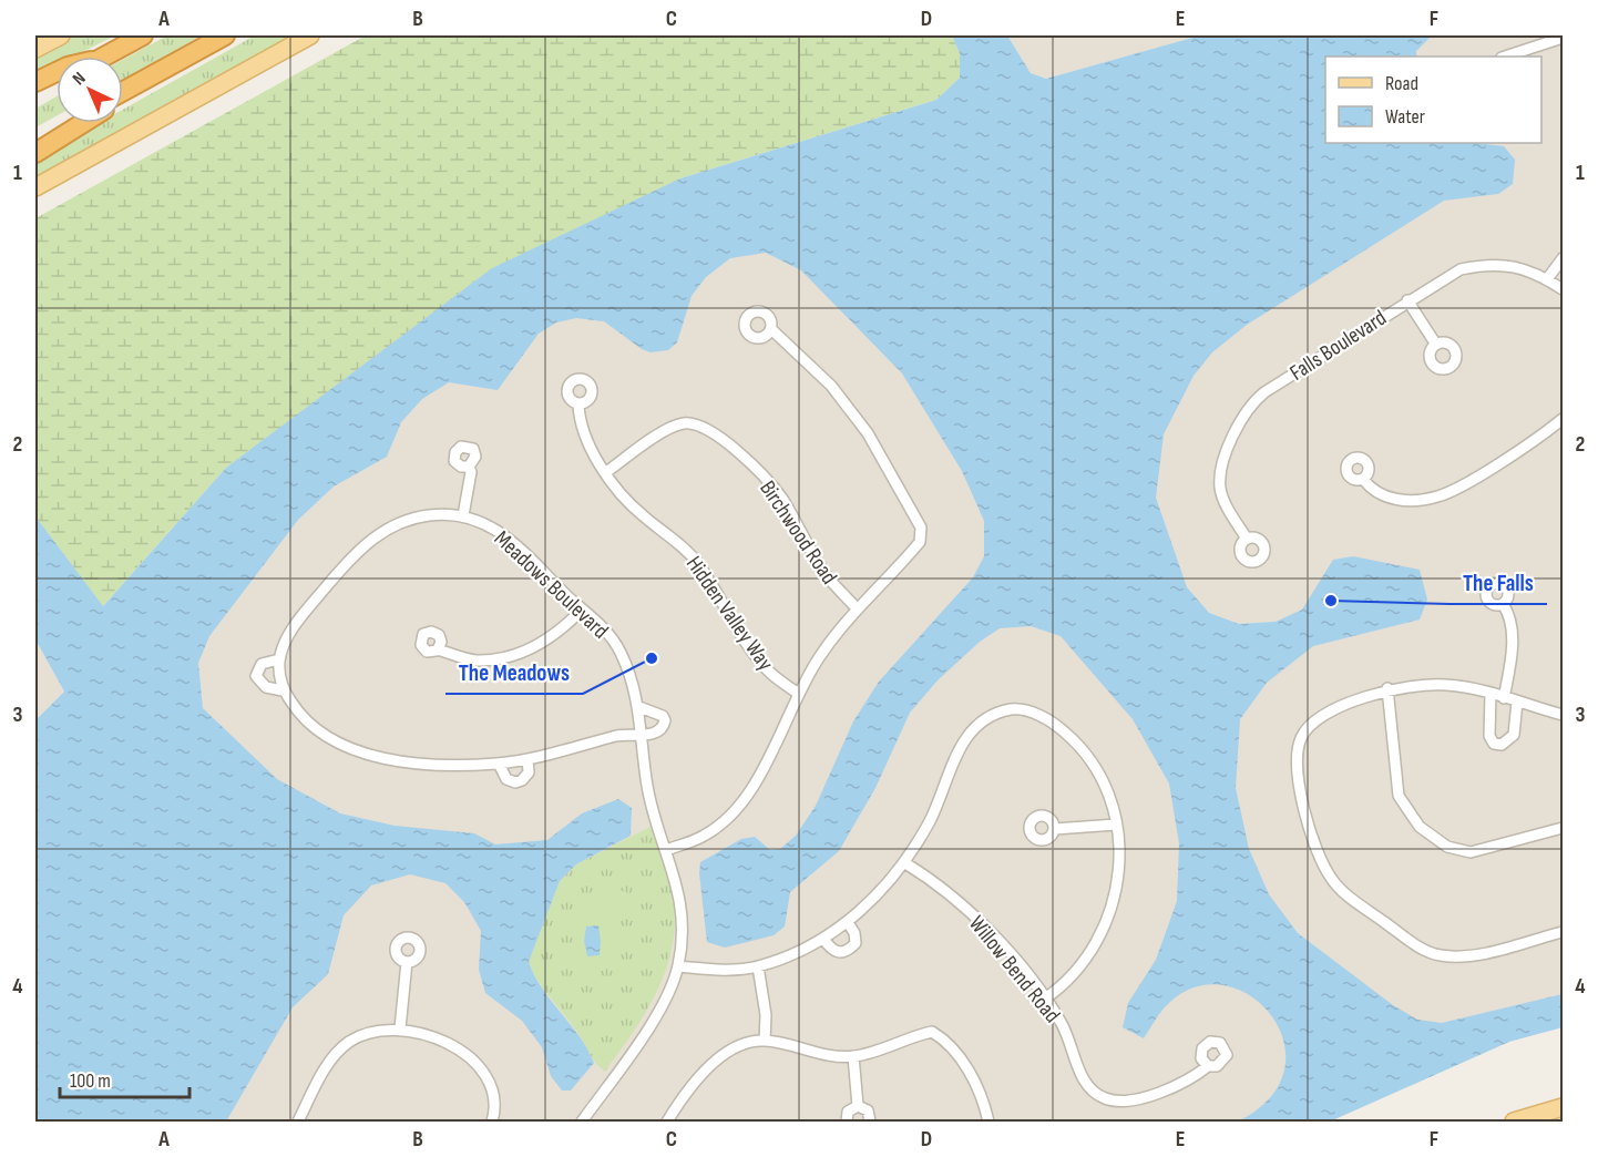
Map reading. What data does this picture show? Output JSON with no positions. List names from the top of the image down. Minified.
{"streets":{"street":["Falls Boulevard","Birchwood Road","Meadows Boulevard","Hidden Valley Way","Willow Bend Road"]},"crossings":[["Birchwood Road","Hidden Valley Way"]],"places":["The Falls","The Meadows"],"legend":["Road","Water"],"scale_bar":"100 m","north":"top left","grid":{"columns":["A","B","C","D","E","F"],"rows":["1","2","3","4"]}}
